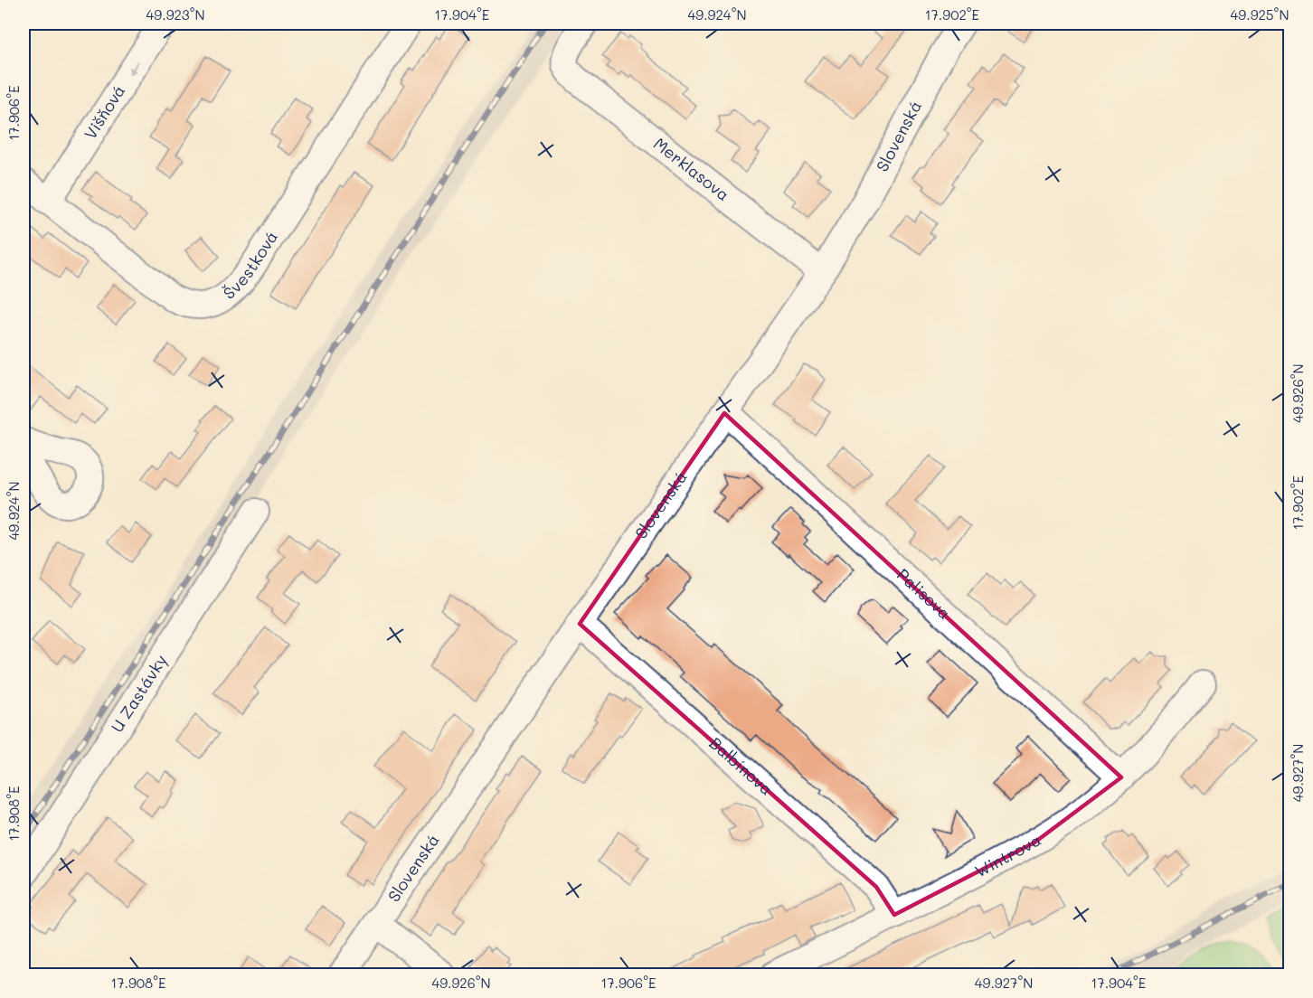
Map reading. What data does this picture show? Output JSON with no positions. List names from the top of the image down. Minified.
{"streets":{"street":["Višňová","Slovenská","Merklasova","Švestková","Palisova","U Zastávky","Balbínova","Wintrova"]},"crossings":[["Višňová","Švestková"],["Slovenská","Merklasova"],["Slovenská","Palisova"],["Slovenská","Balbínova"],["Palisova","Wintrova"],["Balbínova","Wintrova"]],"one_way":["Višňová"],"coordinates":["49.923°N","17.904°E","49.924°N","17.902°E","49.925°N","17.906°E","49.926°N","49.927°N","17.908°E"]}
